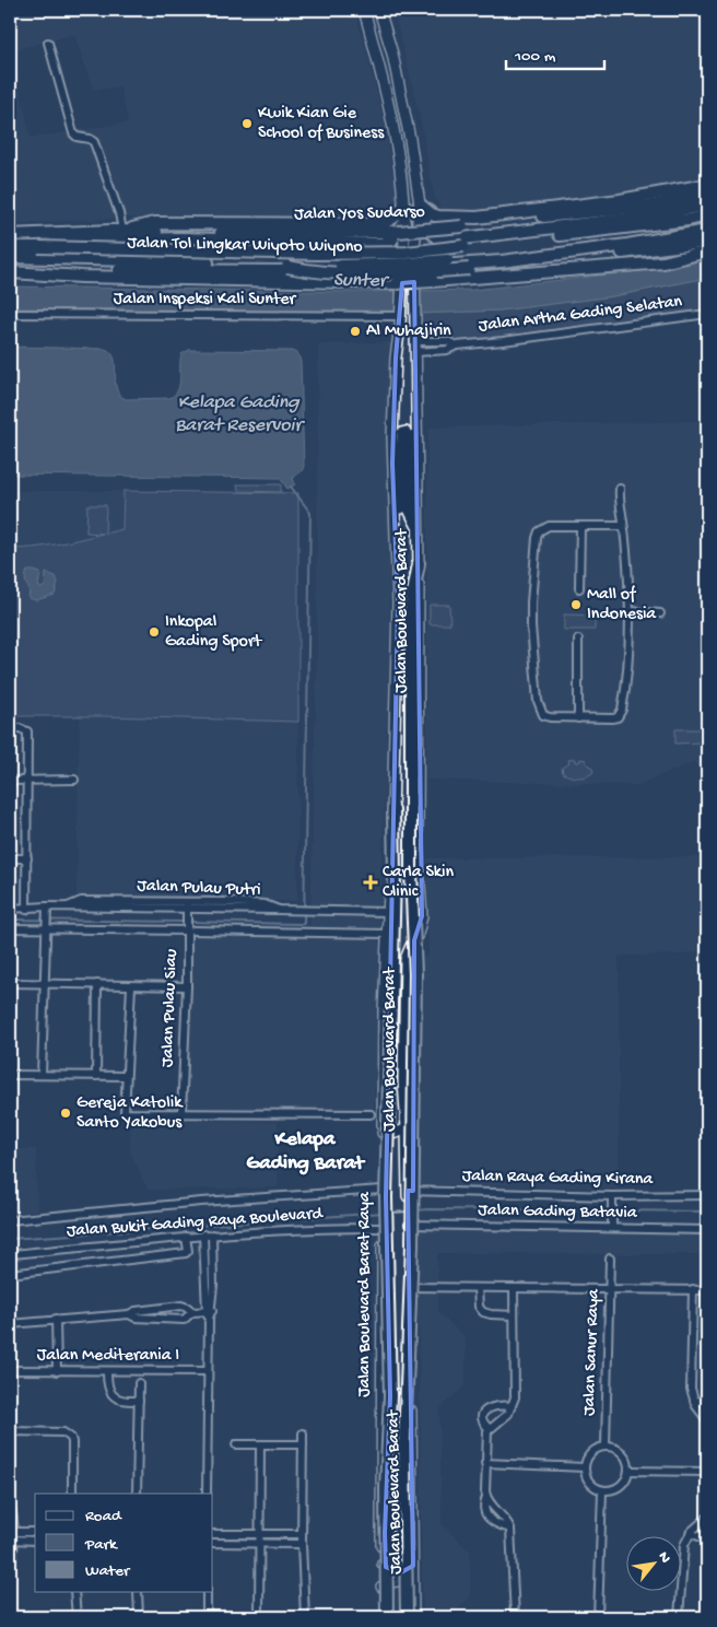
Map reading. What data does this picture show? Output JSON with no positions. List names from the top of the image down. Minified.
{"streets":{"highway":["Jalan Yos Sudarso","Jalan Tol Lingkar Wiyoto Wiyono"],"main road":["Jalan Boulevard Barat","Jalan Boulevard Barat Raya"],"street":["Jalan Inspeksi Kali Sunter","Jalan Artha Gading Selatan","Jalan Pulau Putri","Jalan Pulau Siau","Jalan Raya Gading Kirana","Jalan Gading Batavia","Jalan Bukit Gading Raya Boulevard","Jalan Sanur Raya","Jalan Mediterania I"]},"crossings":[["Jalan Inspeksi Kali Sunter","Jalan Boulevard Barat"],["Jalan Artha Gading Selatan","Jalan Boulevard Barat"],["Jalan Boulevard Barat","Jalan Raya Gading Kirana"],["Jalan Boulevard Barat","Jalan Gading Batavia"],["Jalan Boulevard Barat","Jalan Boulevard Barat Raya"],["Jalan Pulau Putri","Jalan Pulau Siau"],["Jalan Pulau Putri","Jalan Boulevard Barat Raya"],["Jalan Bukit Gading Raya Boulevard","Jalan Boulevard Barat Raya"]],"districts":["Kelapa Gading Barat"],"water":["Sunter","Kelapa Gading Barat Reservoir"],"places":{"other":["Kwik Kian Gie School of Business","Al Muhajirin","Mall of Indonesia","Inkopal Gading Sport","Gereja Katolik Santo Yakobus"],"health":["Carla Skin Clinic"]},"legend":["Road","Park","Water"],"scale_bar":"100 m","north":"top right"}
